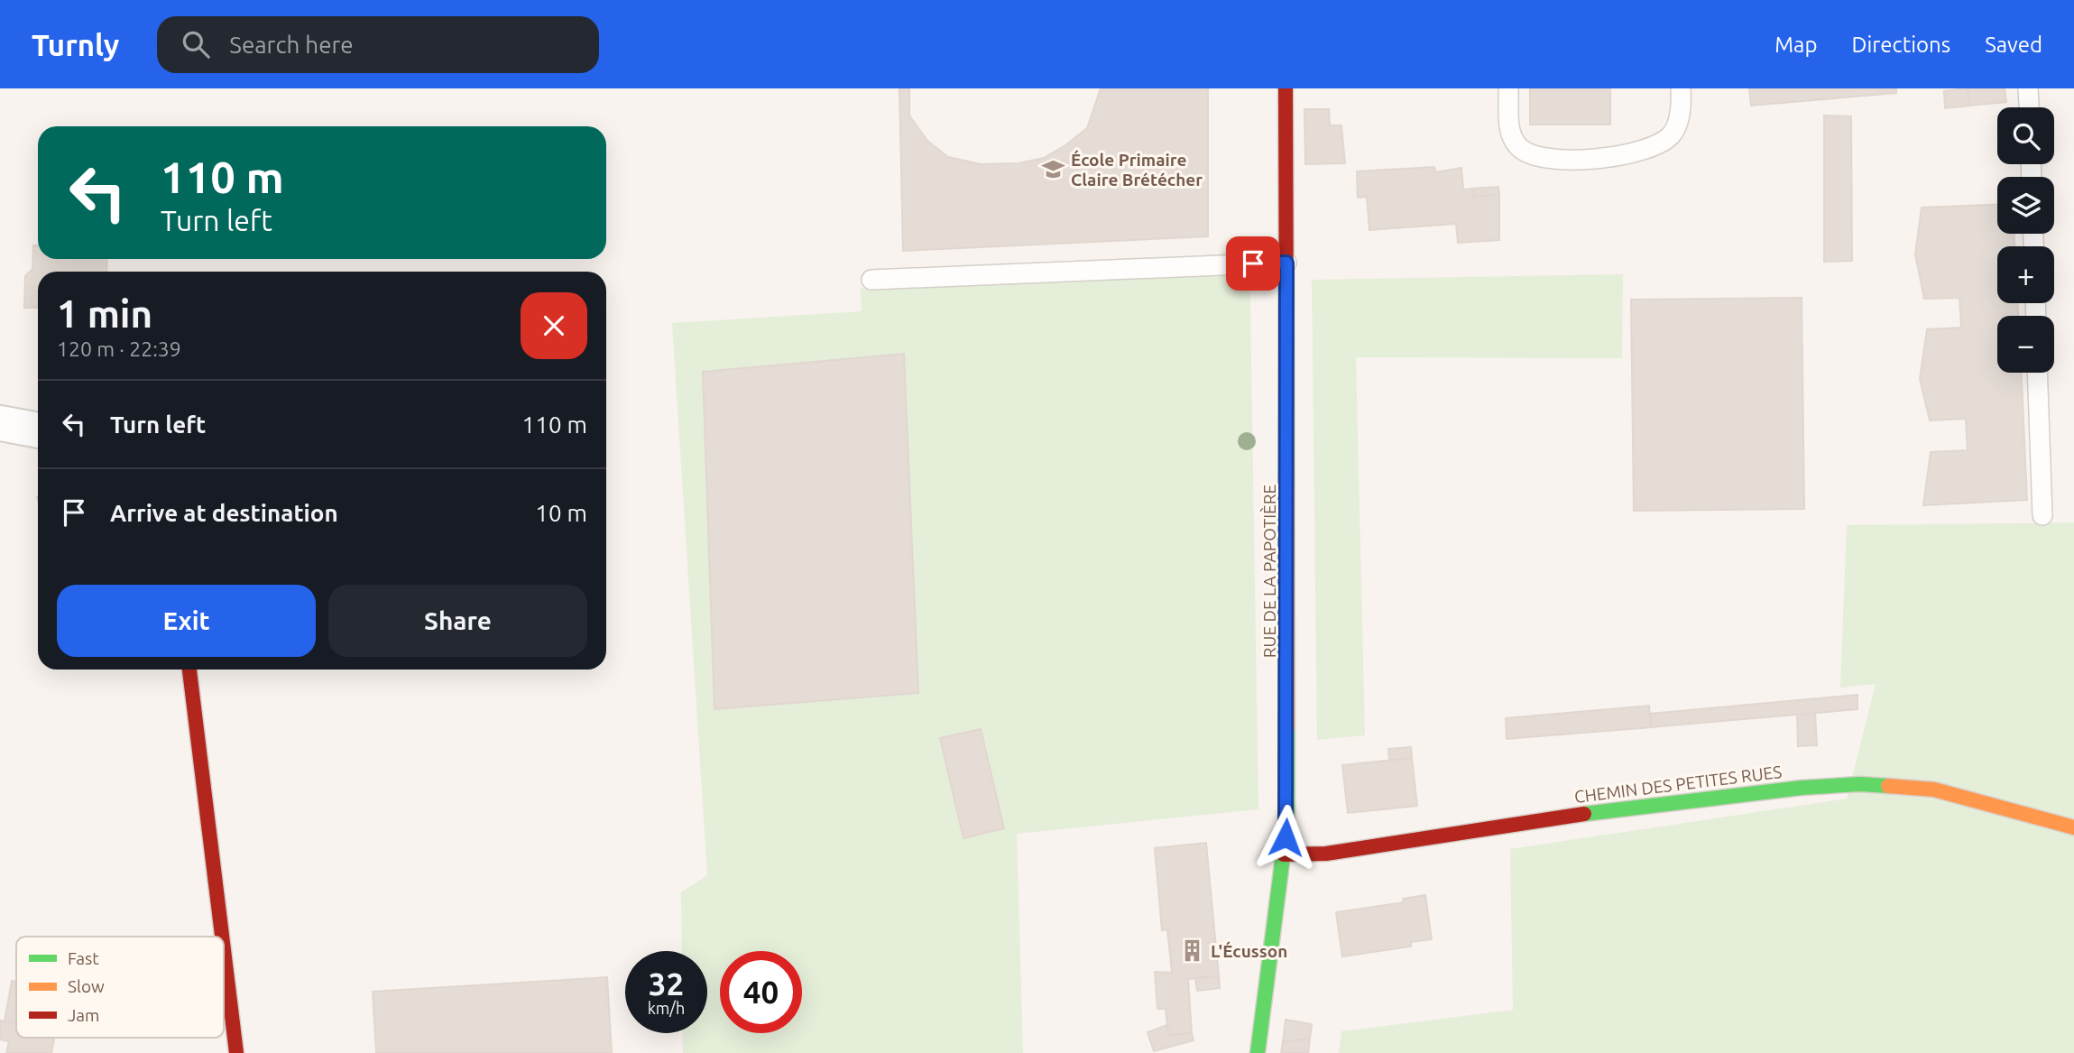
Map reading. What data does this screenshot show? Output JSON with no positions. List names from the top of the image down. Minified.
{"streets":{"street":["RUE DE LA PAPOTIÈRE","CHEMIN DES PETITES RUES"]},"crossings":[["RUE DE LA PAPOTIÈRE","CHEMIN DES PETITES RUES"]],"places":{"school or university":["École Primaire Claire Brétécher"],"building":["L'Écusson"]},"legend":["Fast","Slow","Jam"],"page":{"header":"Turnly","search":"Search here","nav":["Map","Directions","Saved"],"map_buttons":["+","−"],"turn":["110 m","Turn left"],"heading":["1 min","120 m · 22:39"],"list":[{"name":"Turn left","value":"110 m"},{"name":"Arrive at destination","value":"10 m"}],"buttons":["Exit","Share"],"speed":"32 km/h","limit":"40"}}
